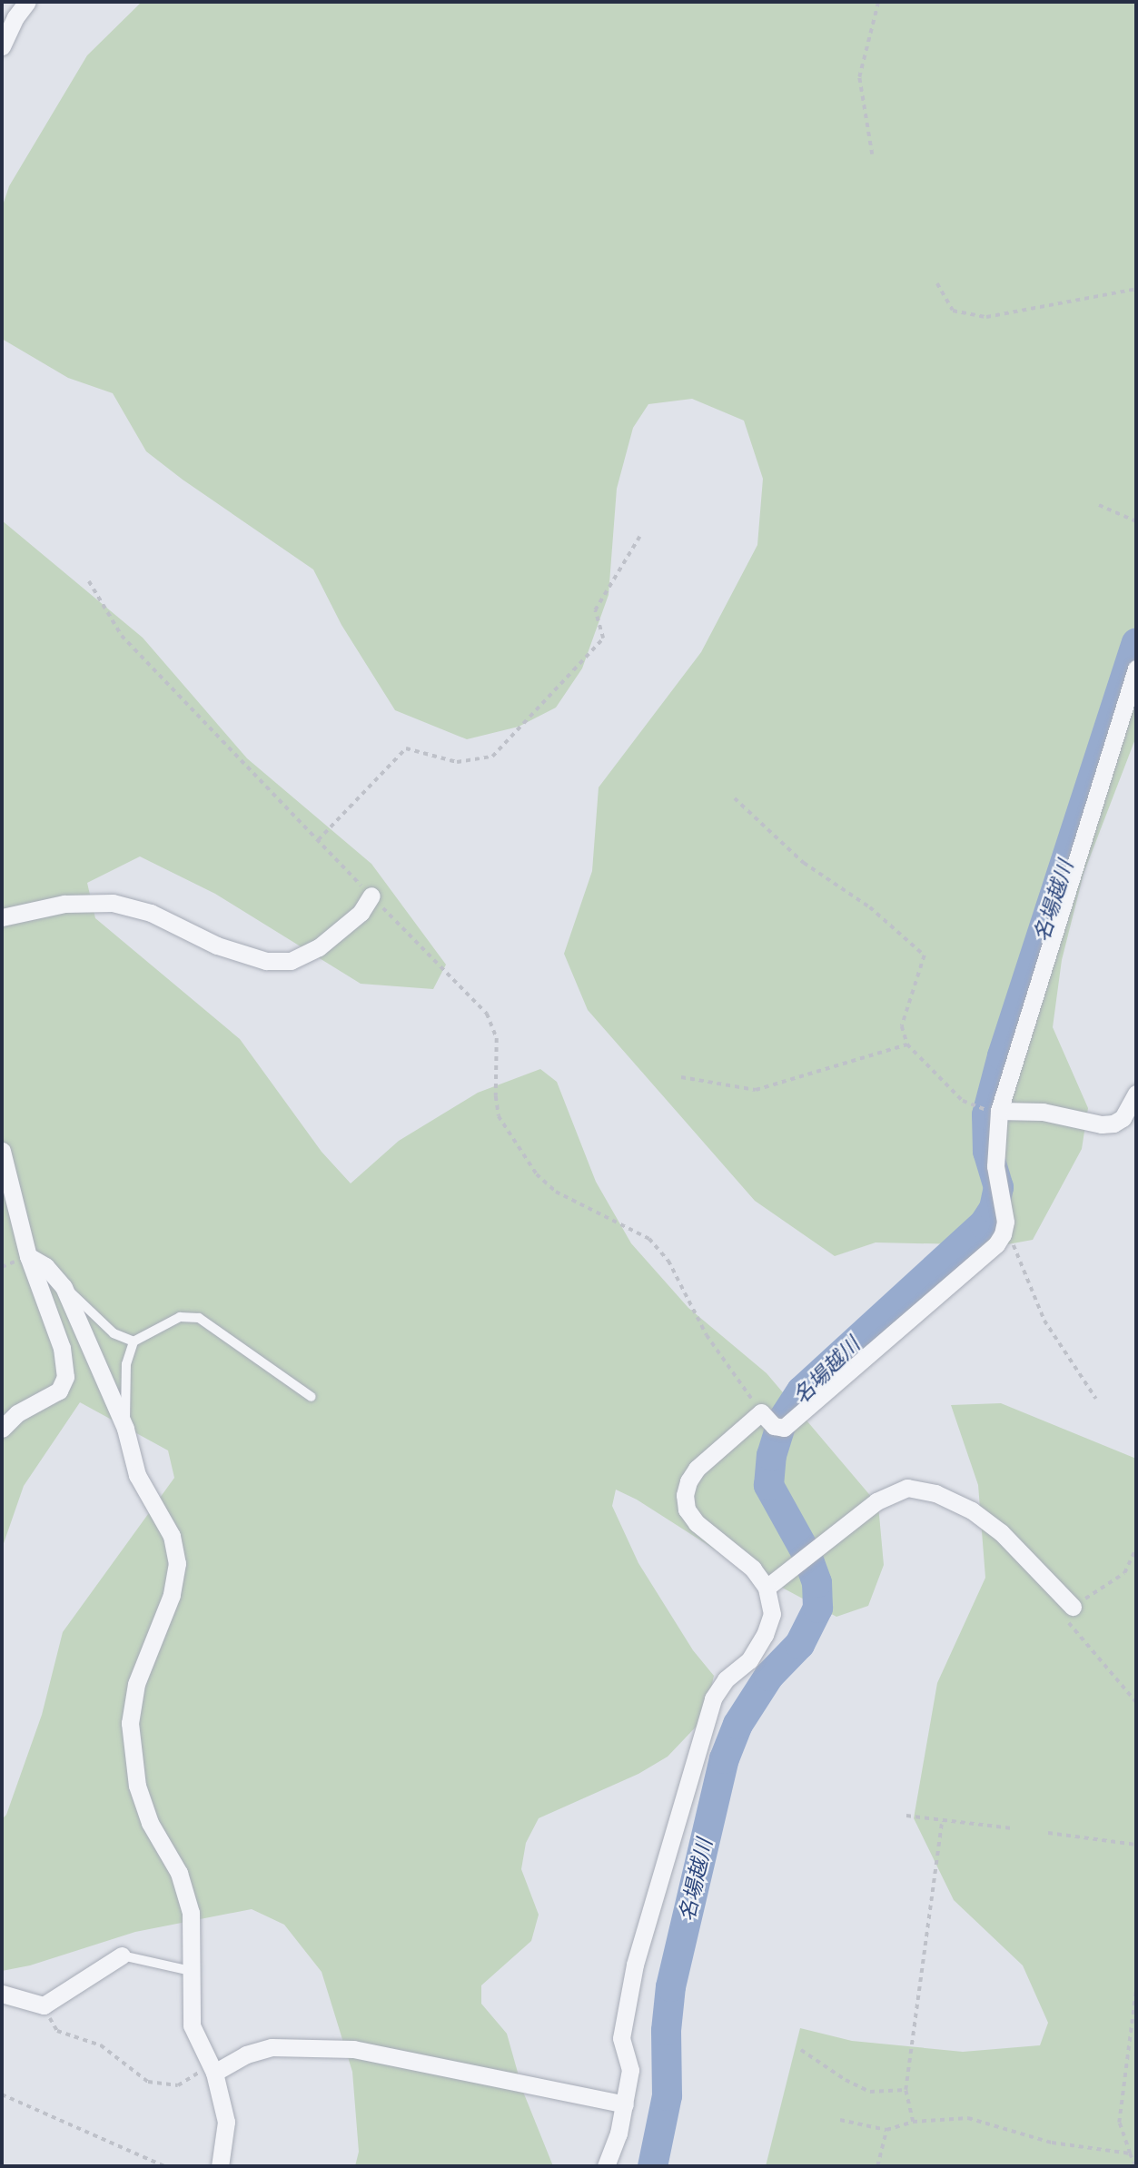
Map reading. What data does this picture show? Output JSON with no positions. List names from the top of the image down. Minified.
{"water":["名場越川"]}
